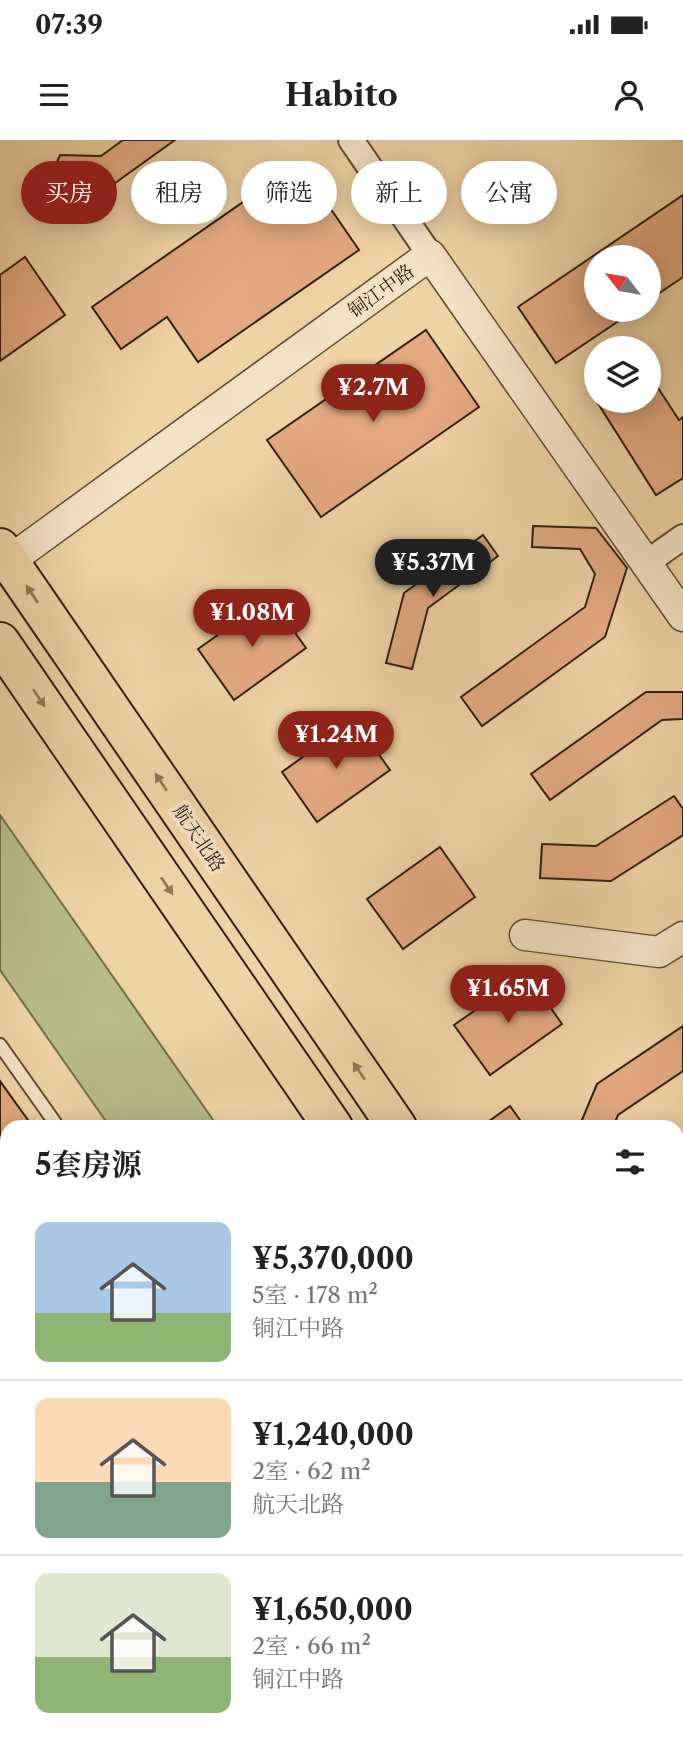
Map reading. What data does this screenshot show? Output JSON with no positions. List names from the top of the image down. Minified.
{"streets":{"main road":["航天北路"],"street":["铜江中路"]},"crossings":[["铜江中路","航天北路"]],"north":"top left","page":{"status":"07:39","header":"Habito","chip":["买房","租房","筛选","新上","公寓"],"price":["¥2.7M","¥5.37M","¥1.08M","¥1.24M","¥1.65M"],"heading":"5套房源","list":[{"name":"¥5,370,000","note":"5室 · 178 m² · 铜江中路"},{"name":"¥1,240,000","note":"2室 · 62 m² · 航天北路"},{"name":"¥1,650,000","note":"2室 · 66 m² · 铜江中路"}]}}
